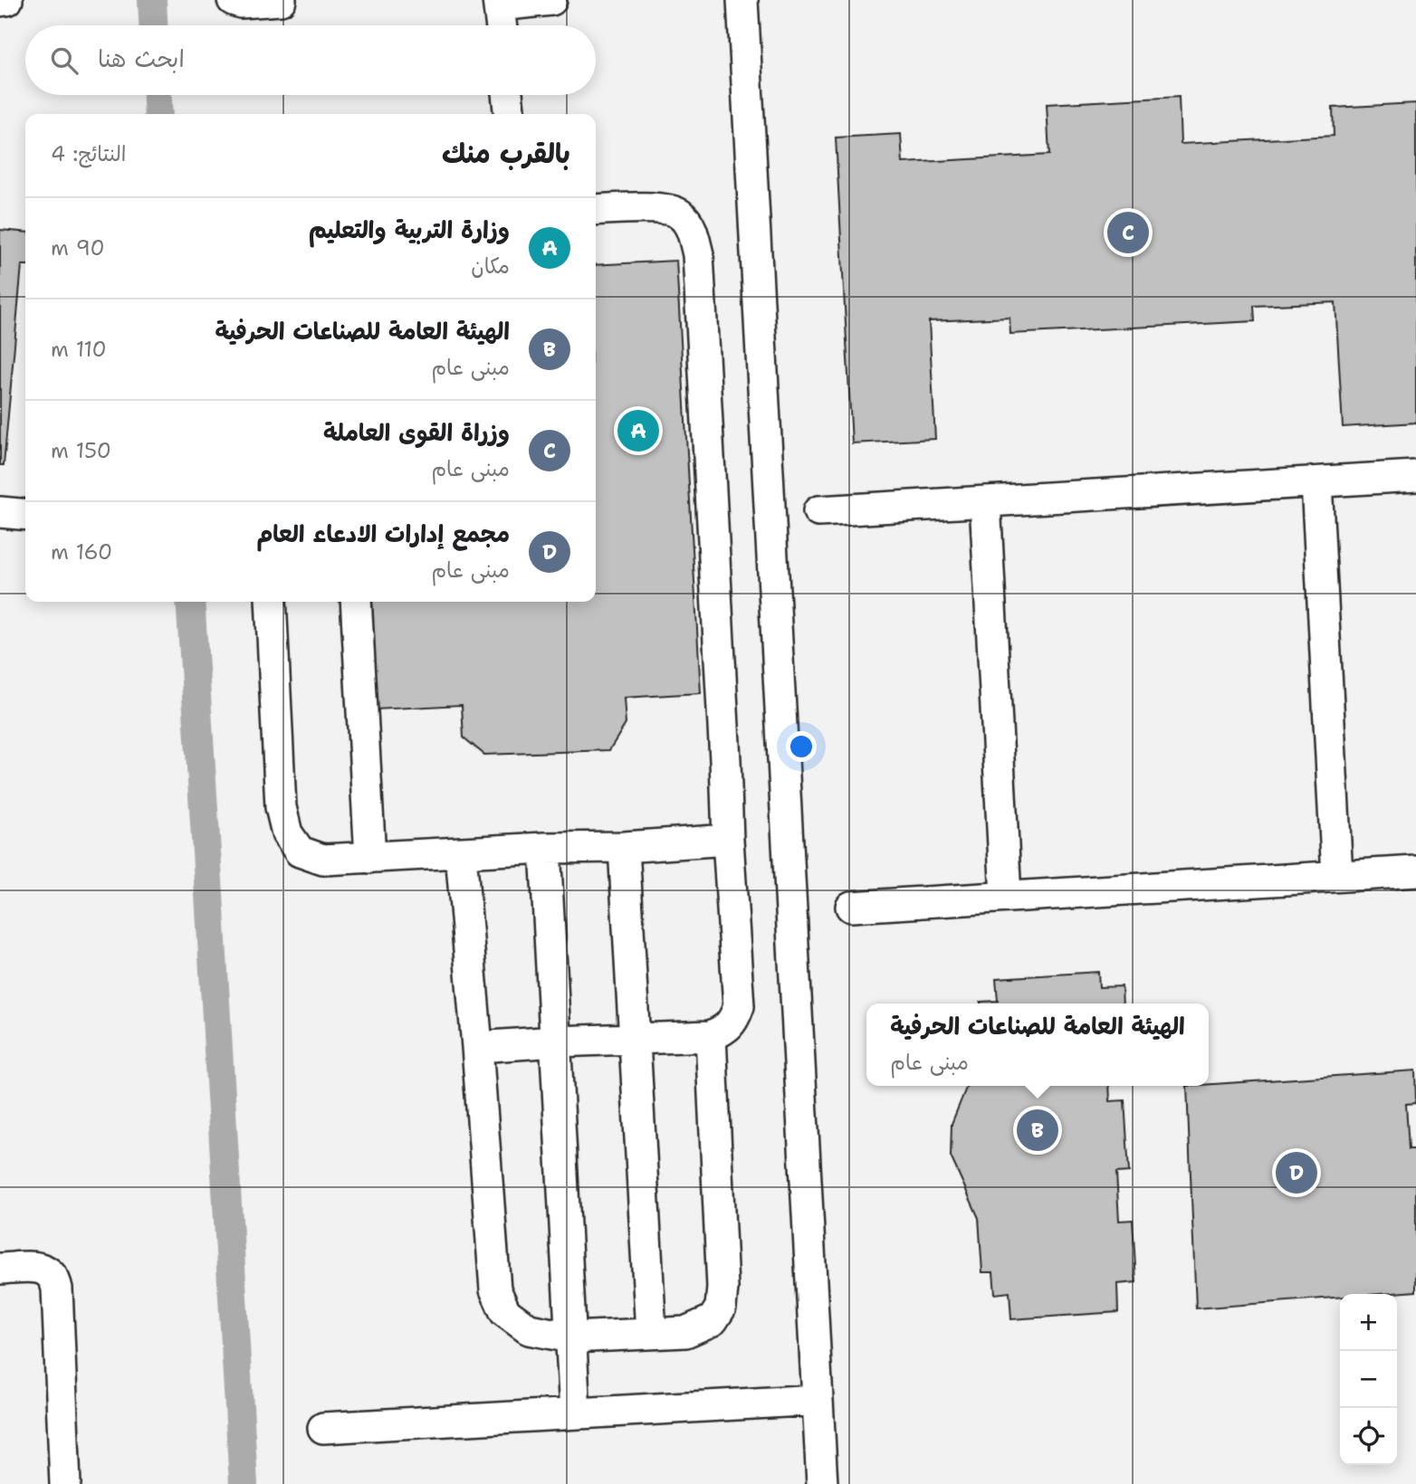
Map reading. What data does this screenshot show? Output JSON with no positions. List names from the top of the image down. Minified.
{"page":{"search":"ابحث هنا","heading":["بالقرب منك","النتائج: 4"],"list":[{"mark":"A","name":"وزارة التربية والتعليم","note":"مكان","value":"90 m"},{"mark":"B","name":"الهيئة العامة للصناعات الحرفية","note":"مبنى عام","value":"110 m"},{"mark":"C","name":"وزراة القوى العاملة","note":"مبنى عام","value":"150 m"},{"mark":"D","name":"مجمع إدارات الادعاء العام","note":"مبنى عام","value":"160 m"}],"pins":["C","A","B","D"],"popup":["الهيئة العامة للصناعات الحرفية","مبنى عام"],"map_buttons":["+","−"]}}
